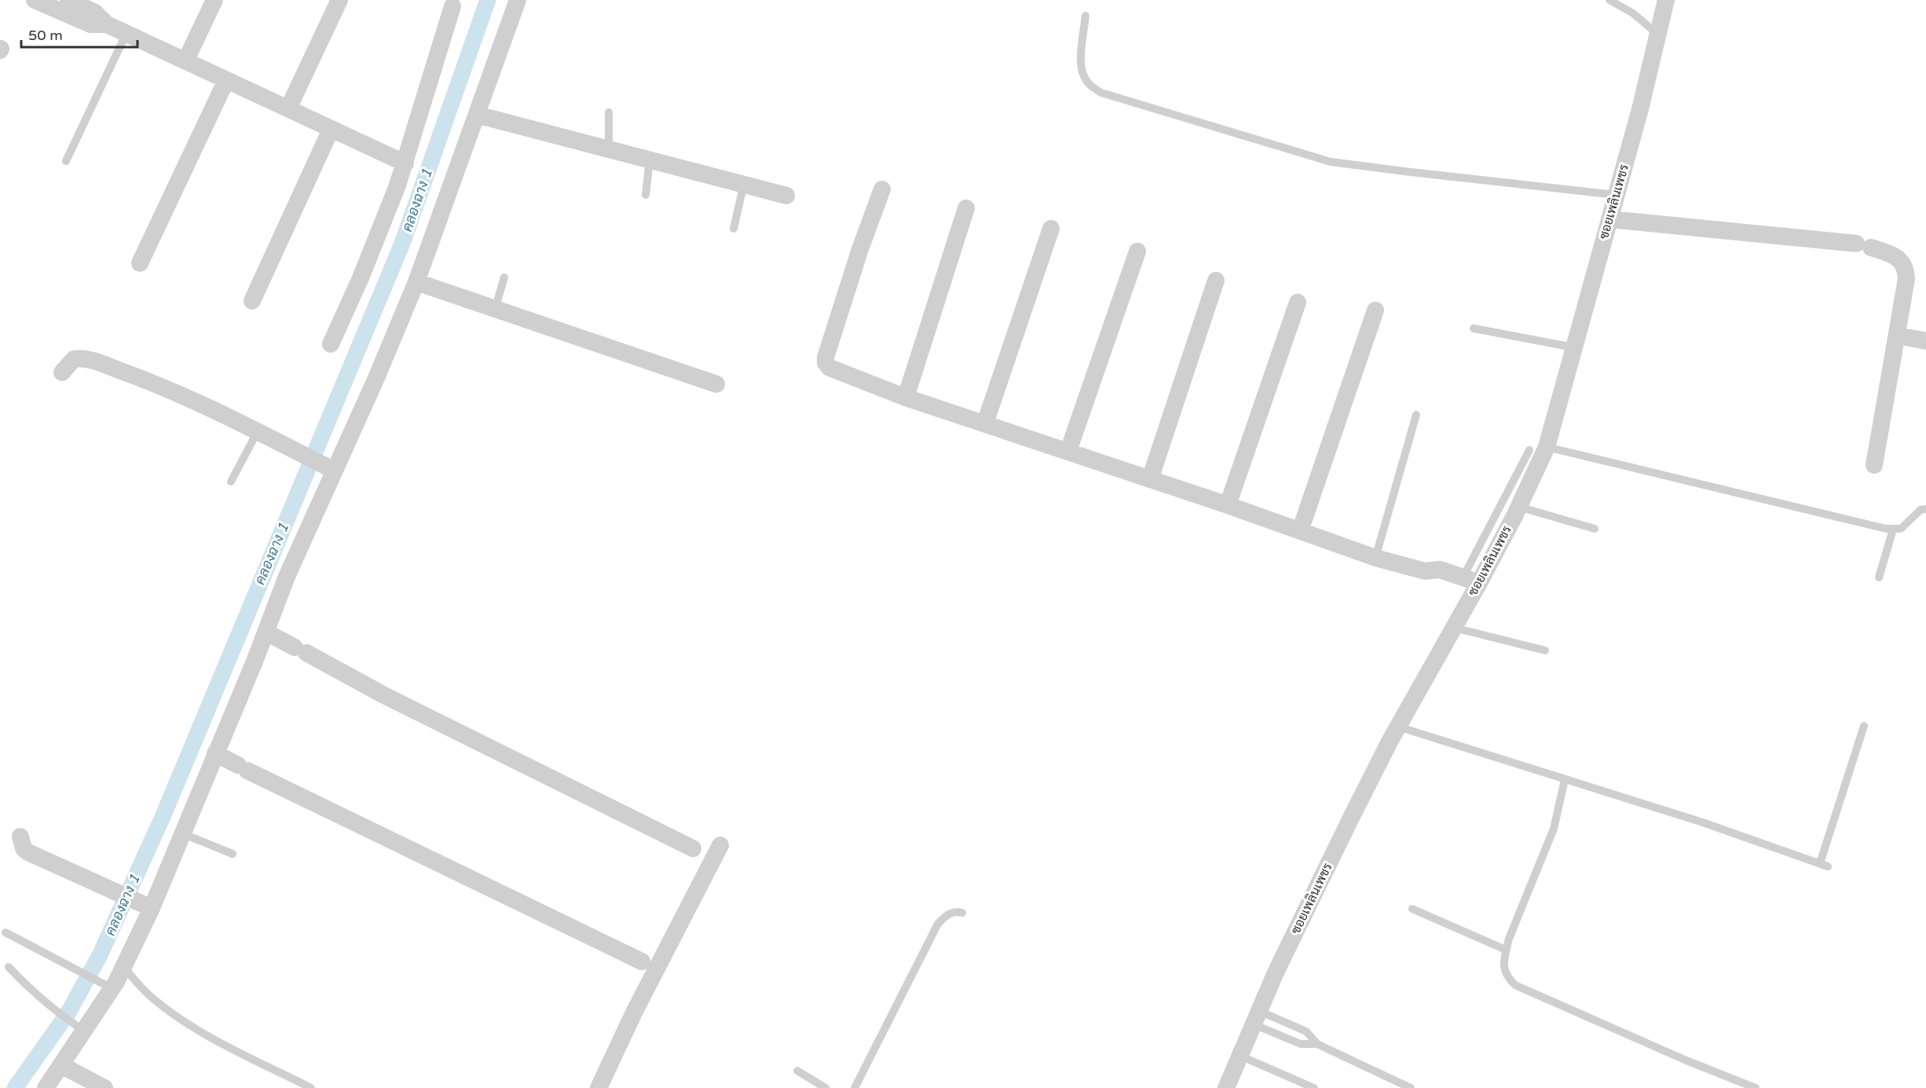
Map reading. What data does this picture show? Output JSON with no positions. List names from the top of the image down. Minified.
{"streets":{"street":["ซอยเพลินเพชร"]},"water":["คลองฉาง 1"],"scale_bar":"50 m"}
